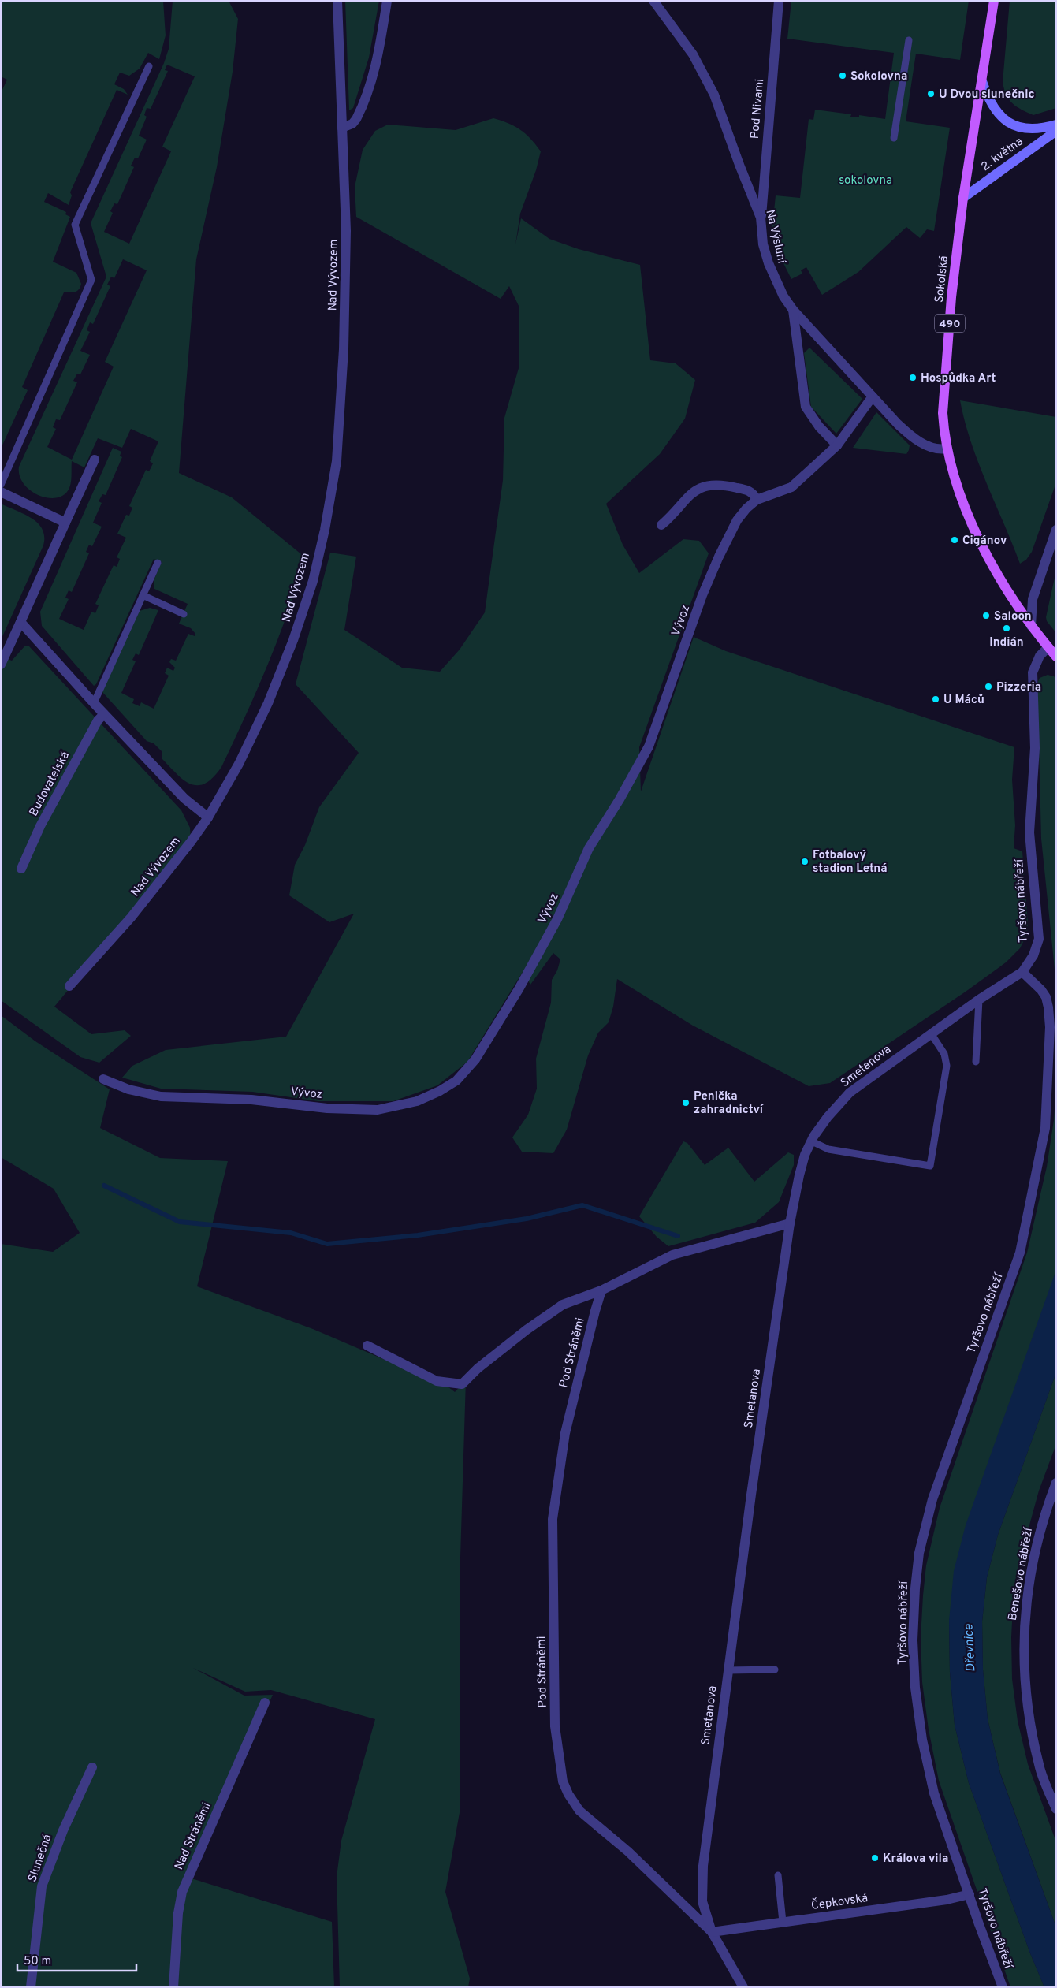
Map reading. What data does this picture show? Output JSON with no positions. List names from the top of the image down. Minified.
{"streets":{"main road":["Sokolská","490"],"street":["Pod Nivami","2. května","Na Výsluní","Nad Vývozem","Vývoz","Budovatelská","Tyršovo nábřeží","Smetanova","Pod Stráněmi","Benešovo nábřeží","Nad Stráněmi","Slunečná","Čepkovská"]},"crossings":[["Pod Nivami","Na Výsluní"],["2. května","Sokolská"],["Na Výsluní","Sokolská"],["Na Výsluní","Vývoz"],["Sokolská","Tyršovo nábřeží"],["Tyršovo nábřeží","Smetanova"],["Tyršovo nábřeží","Čepkovská"],["Smetanova","Pod Stráněmi"],["Smetanova","Čepkovská"],["Pod Stráněmi","Čepkovská"]],"water":["Dřevnice"],"parks":["sokolovna"],"places":["Sokolovna","U Dvou slunečnic","Hospůdka Art","Cigánov","Saloon","Indián","Pizzeria","U Máců","Fotbalový stadion Letná","Penička zahradnictví","Králova vila"],"scale_bar":"50 m"}
